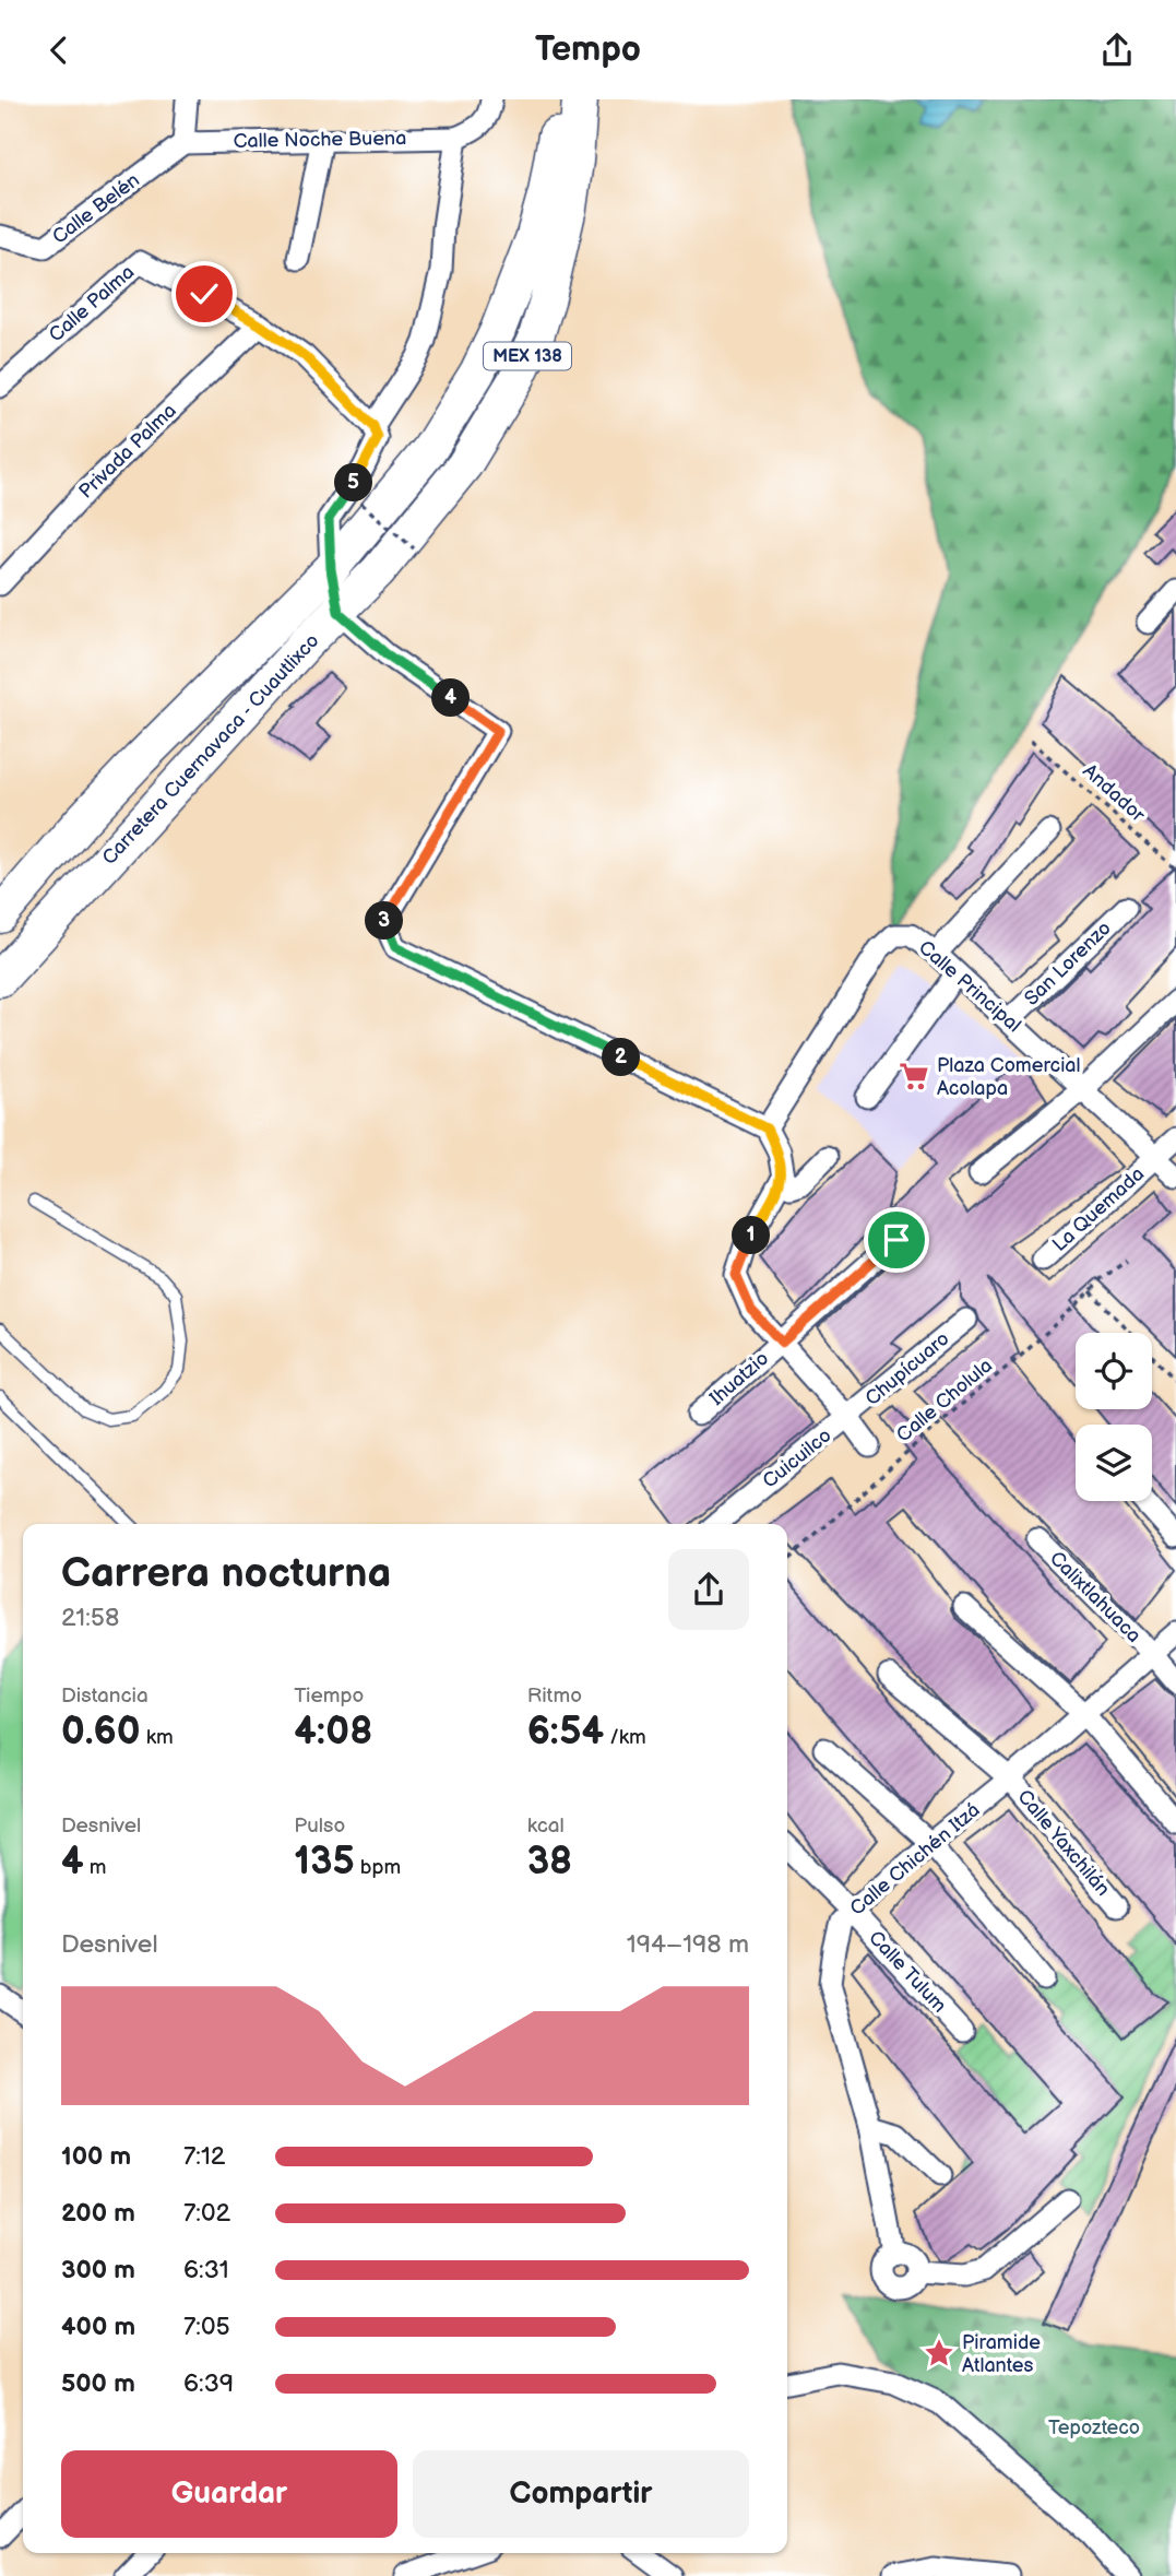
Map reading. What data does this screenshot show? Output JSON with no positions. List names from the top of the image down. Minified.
{"streets":{"main road":["MEX 138","Carretera Cuernavaca - Cuautlixco"],"street":["Calle Noche Buena","Calle Belén","Calle Palma","Privada Palma","San Lorenzo","Calle Principal","La Quemada","Chupícuaro","Ihuatzio","Cuicuilco","Calixtlahuaca","Calle Yaxchilán","Calle Chichén Itzá","Calle Tulum"],"path":["Andador","Calle Cholula"]},"crossings":[["Calle Noche Buena","Calle Belén"],["Calle Palma","Privada Palma"],["San Lorenzo","Calle Principal"],["Calle Principal","La Quemada"],["Chupícuaro","Cuicuilco"],["Calixtlahuaca","Calle Chichén Itzá"],["Calle Yaxchilán","Calle Chichén Itzá"],["Calle Chichén Itzá","Calle Tulum"]],"parks":["Tepozteco"],"places":{"supermarket":["Plaza Comercial Acolapa"],"place":["Piramide Atlantes"]},"page":{"header":"Tempo","pins":["5","4","3","2","1"],"heading":["Carrera nocturna","21:58"],"stats":[["Distancia","0.60 km"],["Tiempo","4:08"],["Ritmo","6:54 /km"],["Desnivel","4 m"],["Pulso","135 bpm"],["kcal","38"]],"chart":["Desnivel","194–198 m"],"list":[{"name":"100 m","note":"7:12"},{"name":"200 m","note":"7:02"},{"name":"300 m","note":"6:31"},{"name":"400 m","note":"7:05"},{"name":"500 m","note":"6:39"}],"buttons":["Guardar","Compartir"]}}
